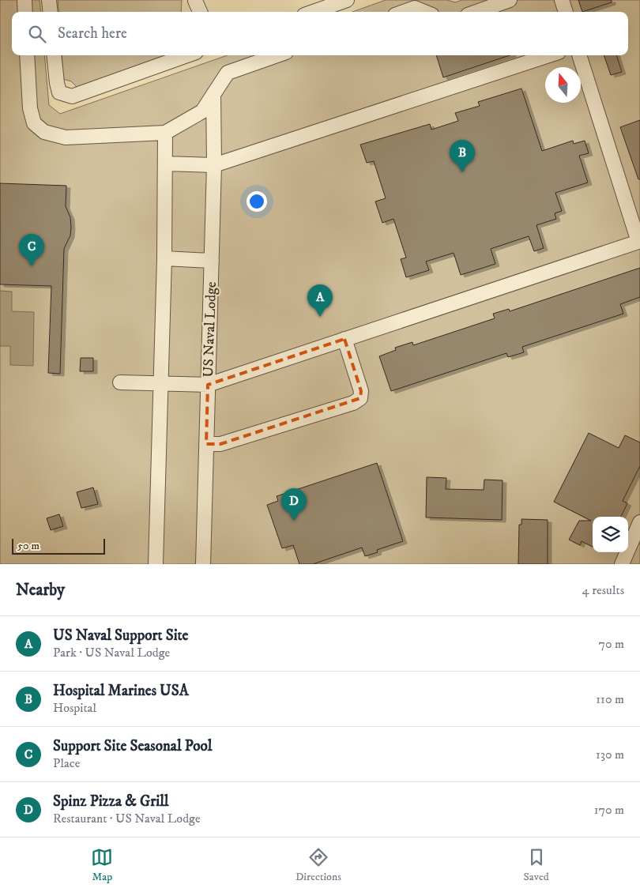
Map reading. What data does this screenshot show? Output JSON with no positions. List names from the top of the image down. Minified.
{"streets":{"street":["US Naval Lodge"]},"scale_bar":"50 m","north":"top","page":{"search":"Search here","pins":["B","C","A","D"],"scale":"50 m","heading":["Nearby","4 results"],"list":[{"mark":"A","name":"US Naval Support Site","note":"Park · US Naval Lodge","value":"70 m"},{"mark":"B","name":"Hospital Marines USA","note":"Hospital","value":"110 m"},{"mark":"C","name":"Support Site Seasonal Pool","note":"Place","value":"130 m"},{"mark":"D","name":"Spinz Pizza & Grill","note":"Restaurant · US Naval Lodge","value":"170 m"}],"nav":["Map","Directions","Saved"]}}
